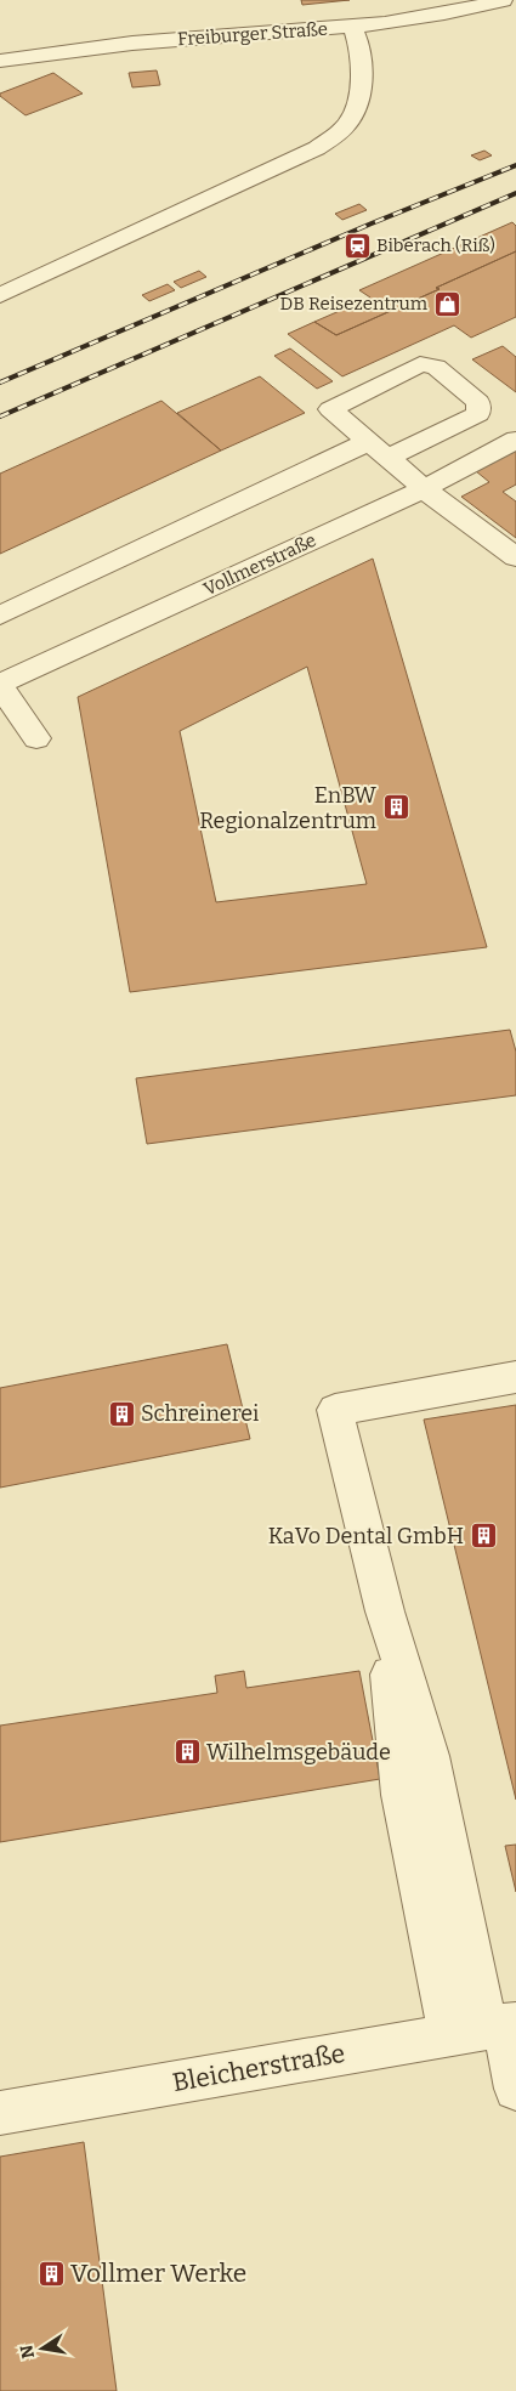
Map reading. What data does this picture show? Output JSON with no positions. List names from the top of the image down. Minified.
{"streets":{"street":["Freiburger Straße","Vollmerstraße","Bleicherstraße"]},"places":{"station":["Biberach (Riß)"],"shop":["DB Reisezentrum"],"building":["EnBW Regionalzentrum","Schreinerei","KaVo Dental GmbH","Wilhelmsgebäude","Vollmer Werke"]},"north":"left"}
